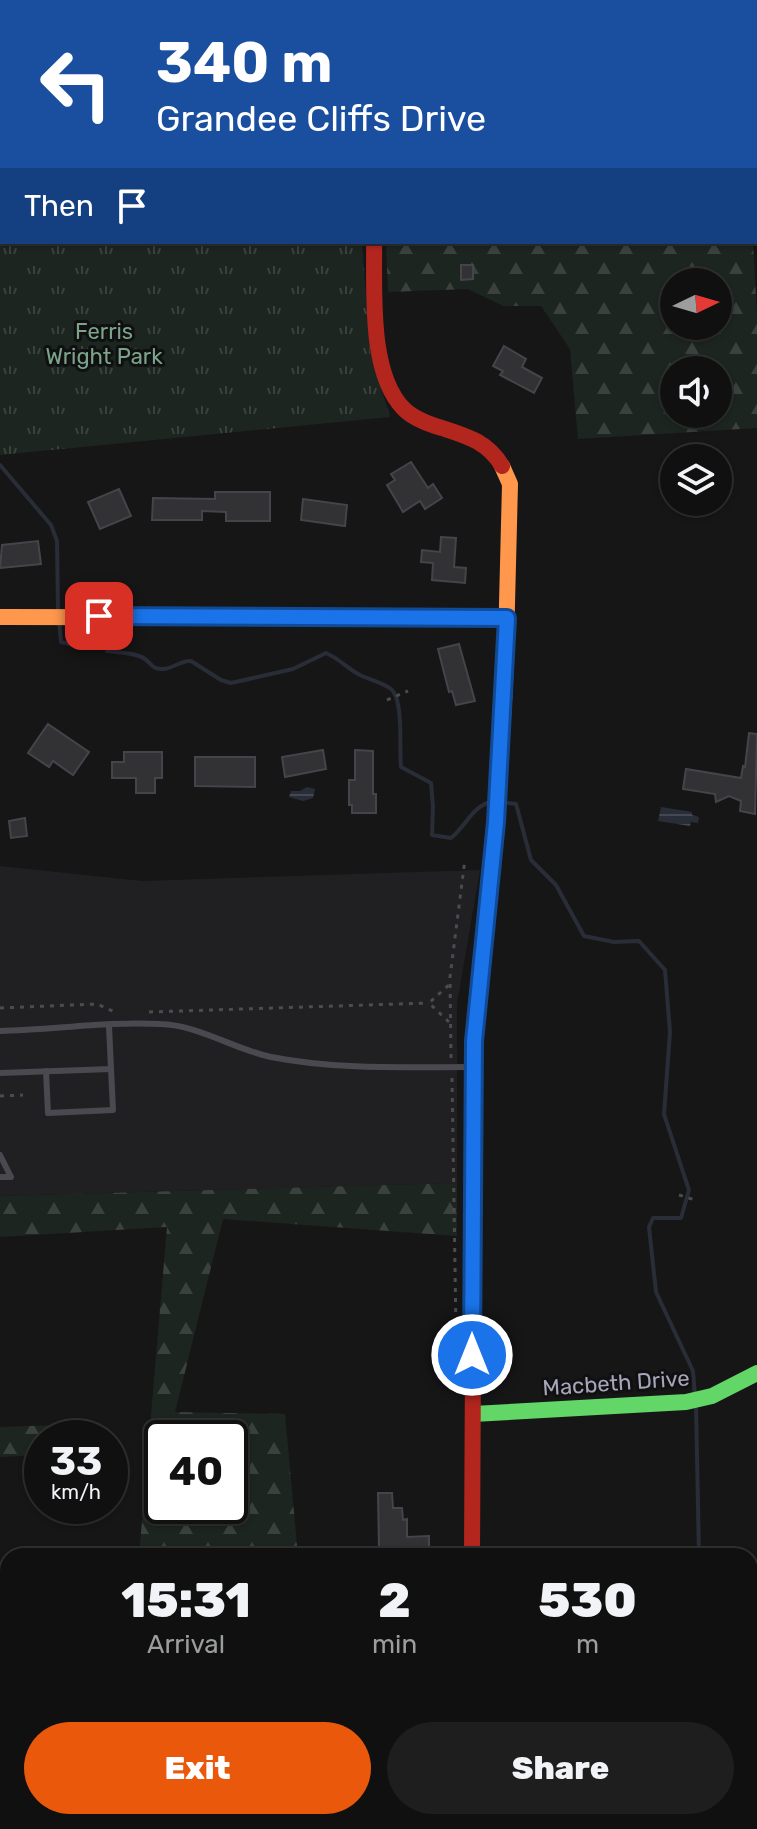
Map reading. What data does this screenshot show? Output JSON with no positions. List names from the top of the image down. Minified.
{"streets":{"street":["Macbeth Drive"]},"parks":["Ferris Wright Park"],"north":"right","page":{"turn":["340 m","Grandee Cliffs Drive"],"then":"Then","speed":"33 km/h","limit":"40","eta":["15:31","Arrival","2","min","530","m"],"buttons":["Exit","Share"]}}
